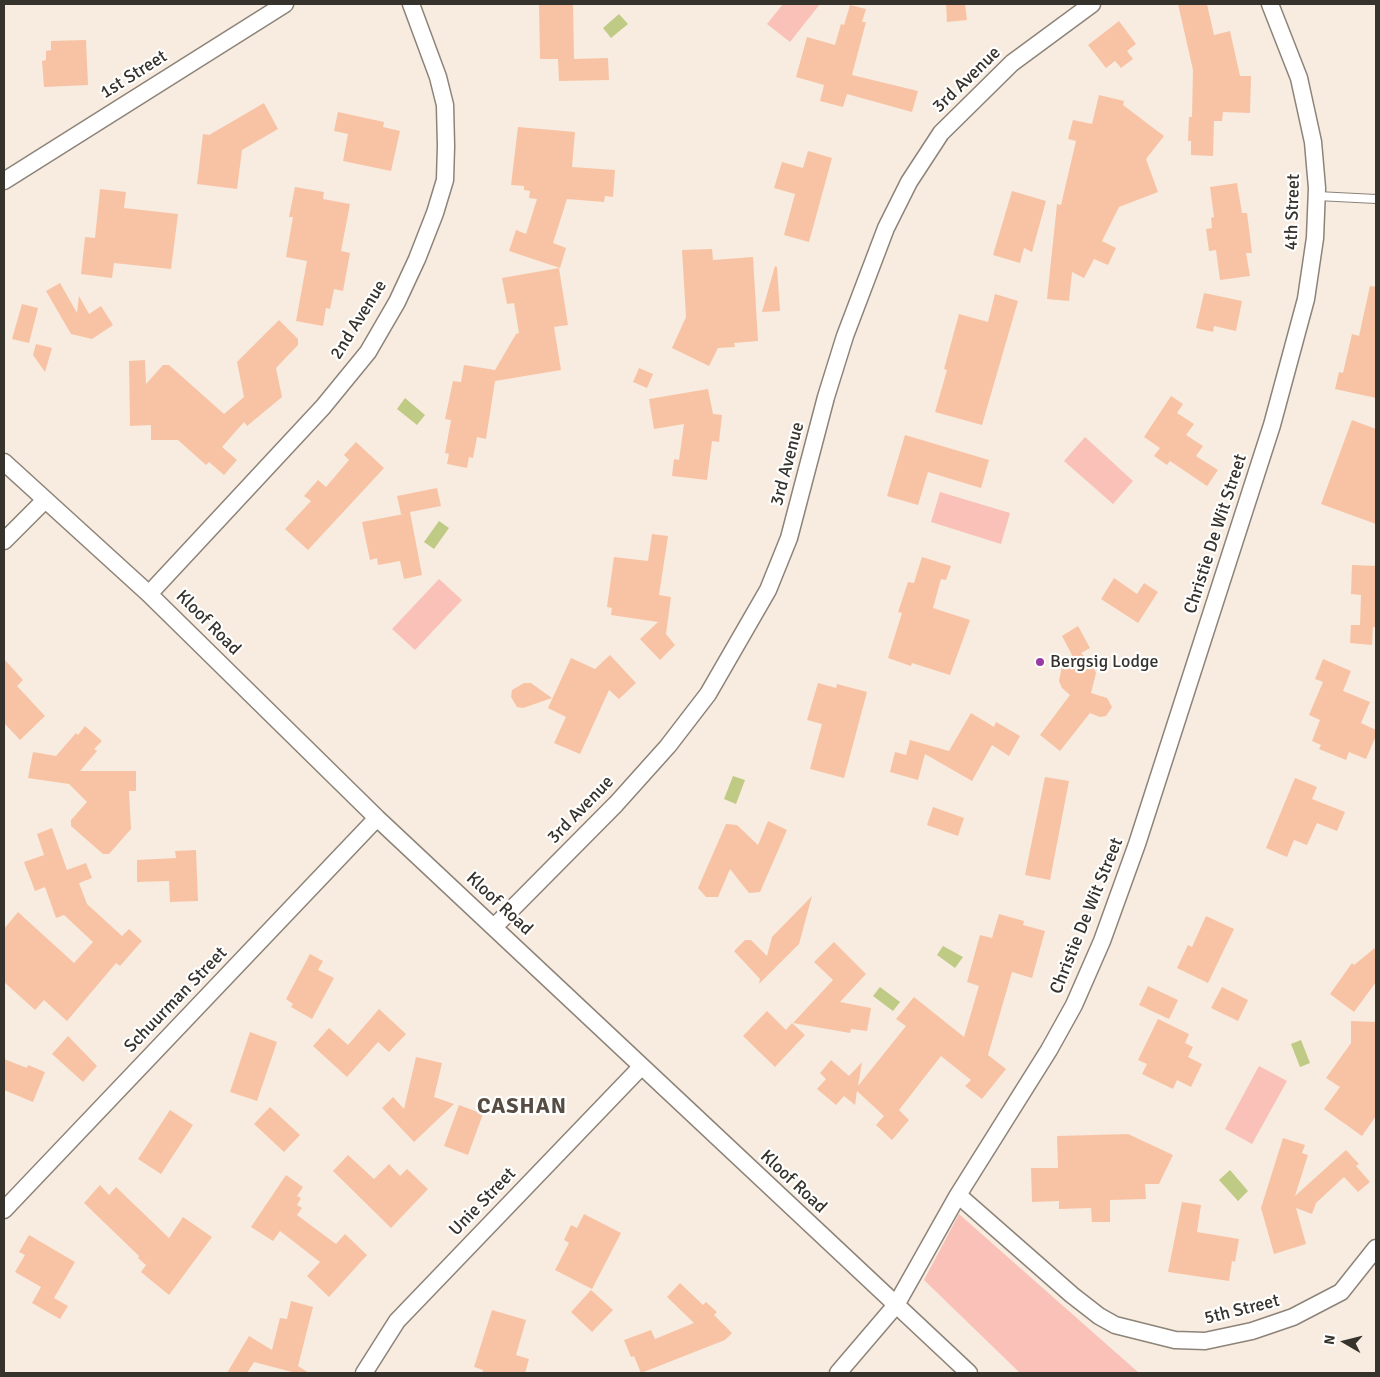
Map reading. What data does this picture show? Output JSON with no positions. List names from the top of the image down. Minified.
{"streets":{"street":["1st Street","3rd Avenue","4th Street","2nd Avenue","Christie De Wit Street","Kloof Road","Schuurman Street","Unie Street","5th Street"]},"crossings":[["3rd Avenue","Kloof Road"],["4th Street","Christie De Wit Street"],["2nd Avenue","Kloof Road"],["Christie De Wit Street","Kloof Road"],["Christie De Wit Street","5th Street"],["Kloof Road","Schuurman Street"],["Kloof Road","Unie Street"]],"districts":["CASHAN"],"places":["Bergsig Lodge"],"north":"left"}
